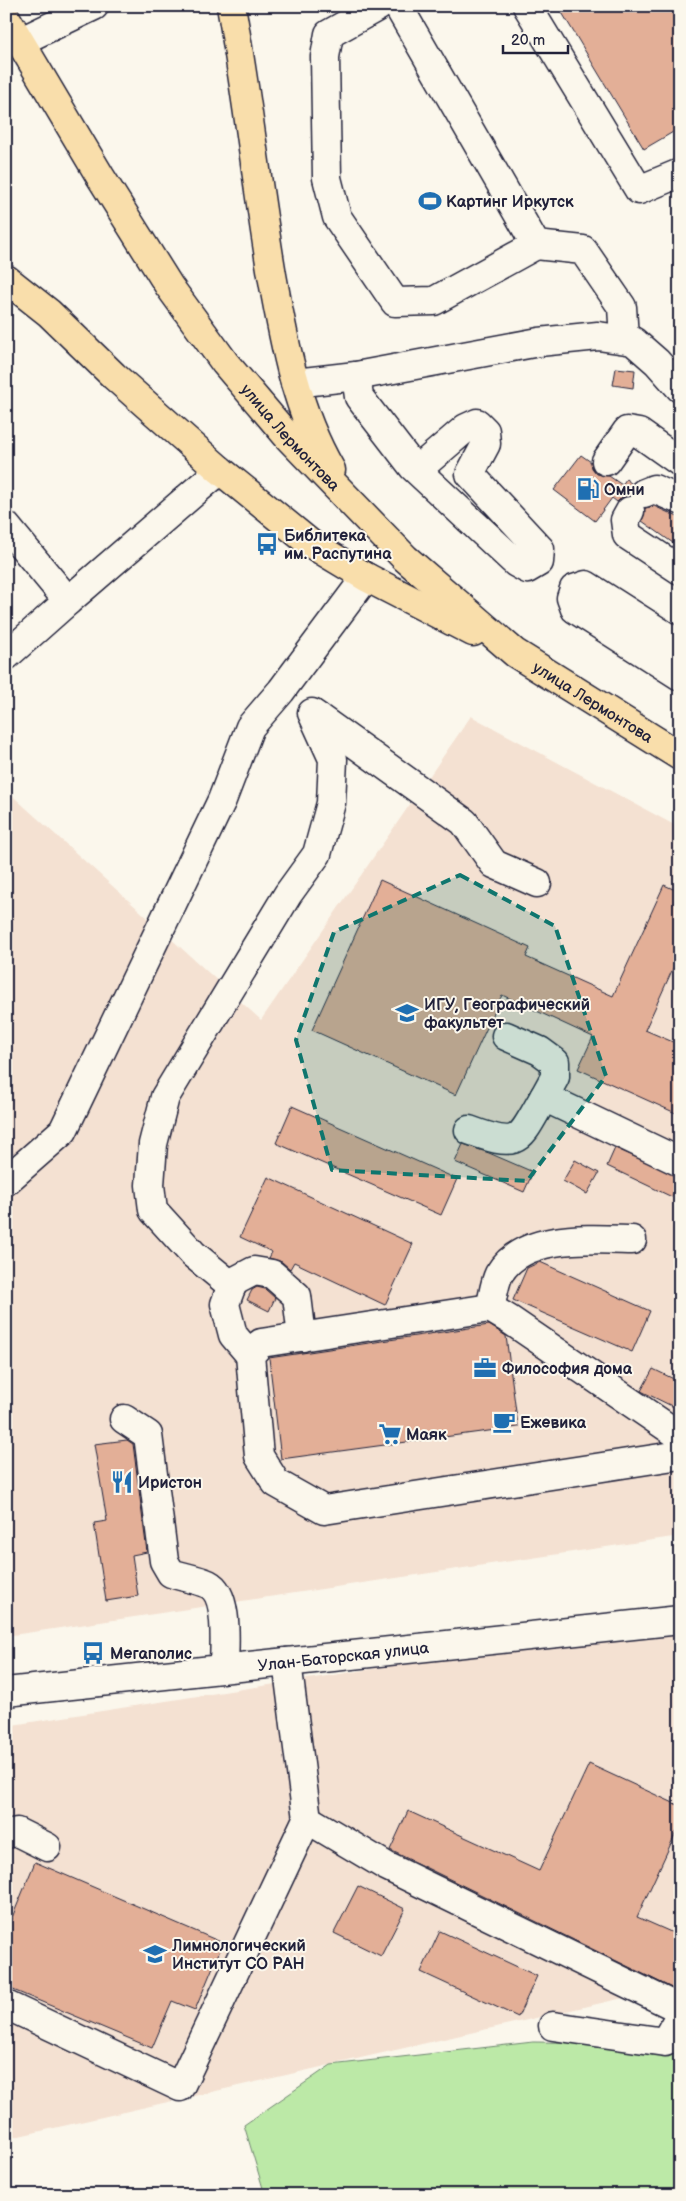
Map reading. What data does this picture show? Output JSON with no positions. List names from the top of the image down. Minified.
{"streets":{"main road":["улица Лермонтова"],"street":["Улан-Баторская улица"]},"places":{"sports":["Картинг Иркутск"],"fuel station":["Омни"],"bus stop":["Библитека им. Распутина","Мегаполис"],"school or university":["ИГУ, Географический факультет","Лимнологический Институт СО РАН"],"office":["Философия дома"],"cafe":["Ежевика"],"supermarket":["Маяк"],"restaurant":["Иристон"]},"scale_bar":"20 m"}
